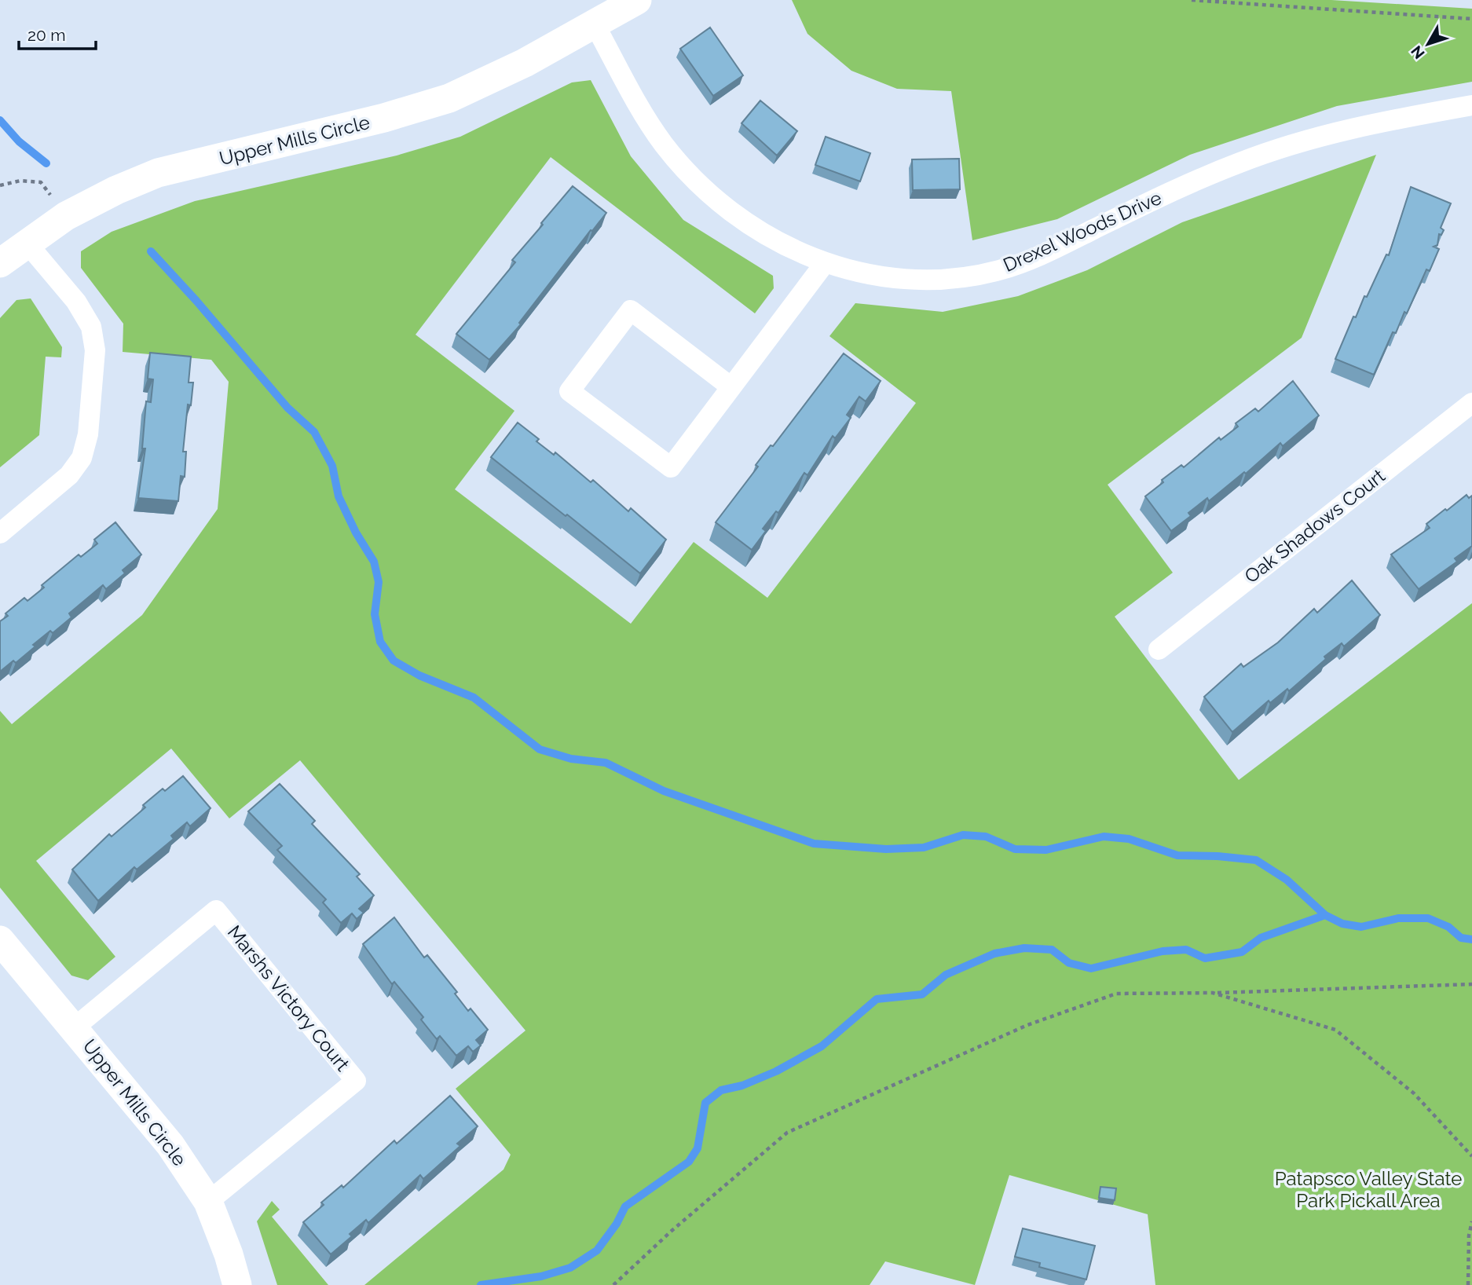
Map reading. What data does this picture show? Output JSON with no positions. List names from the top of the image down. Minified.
{"streets":{"street":["Upper Mills Circle","Drexel Woods Drive","Oak Shadows Court","Marshs Victory Court"]},"crossings":[["Upper Mills Circle","Drexel Woods Drive"],["Upper Mills Circle","Marshs Victory Court"]],"parks":["Patapsco Valley State Park Pickall Area"],"scale_bar":"20 m","north":"bottom left"}
